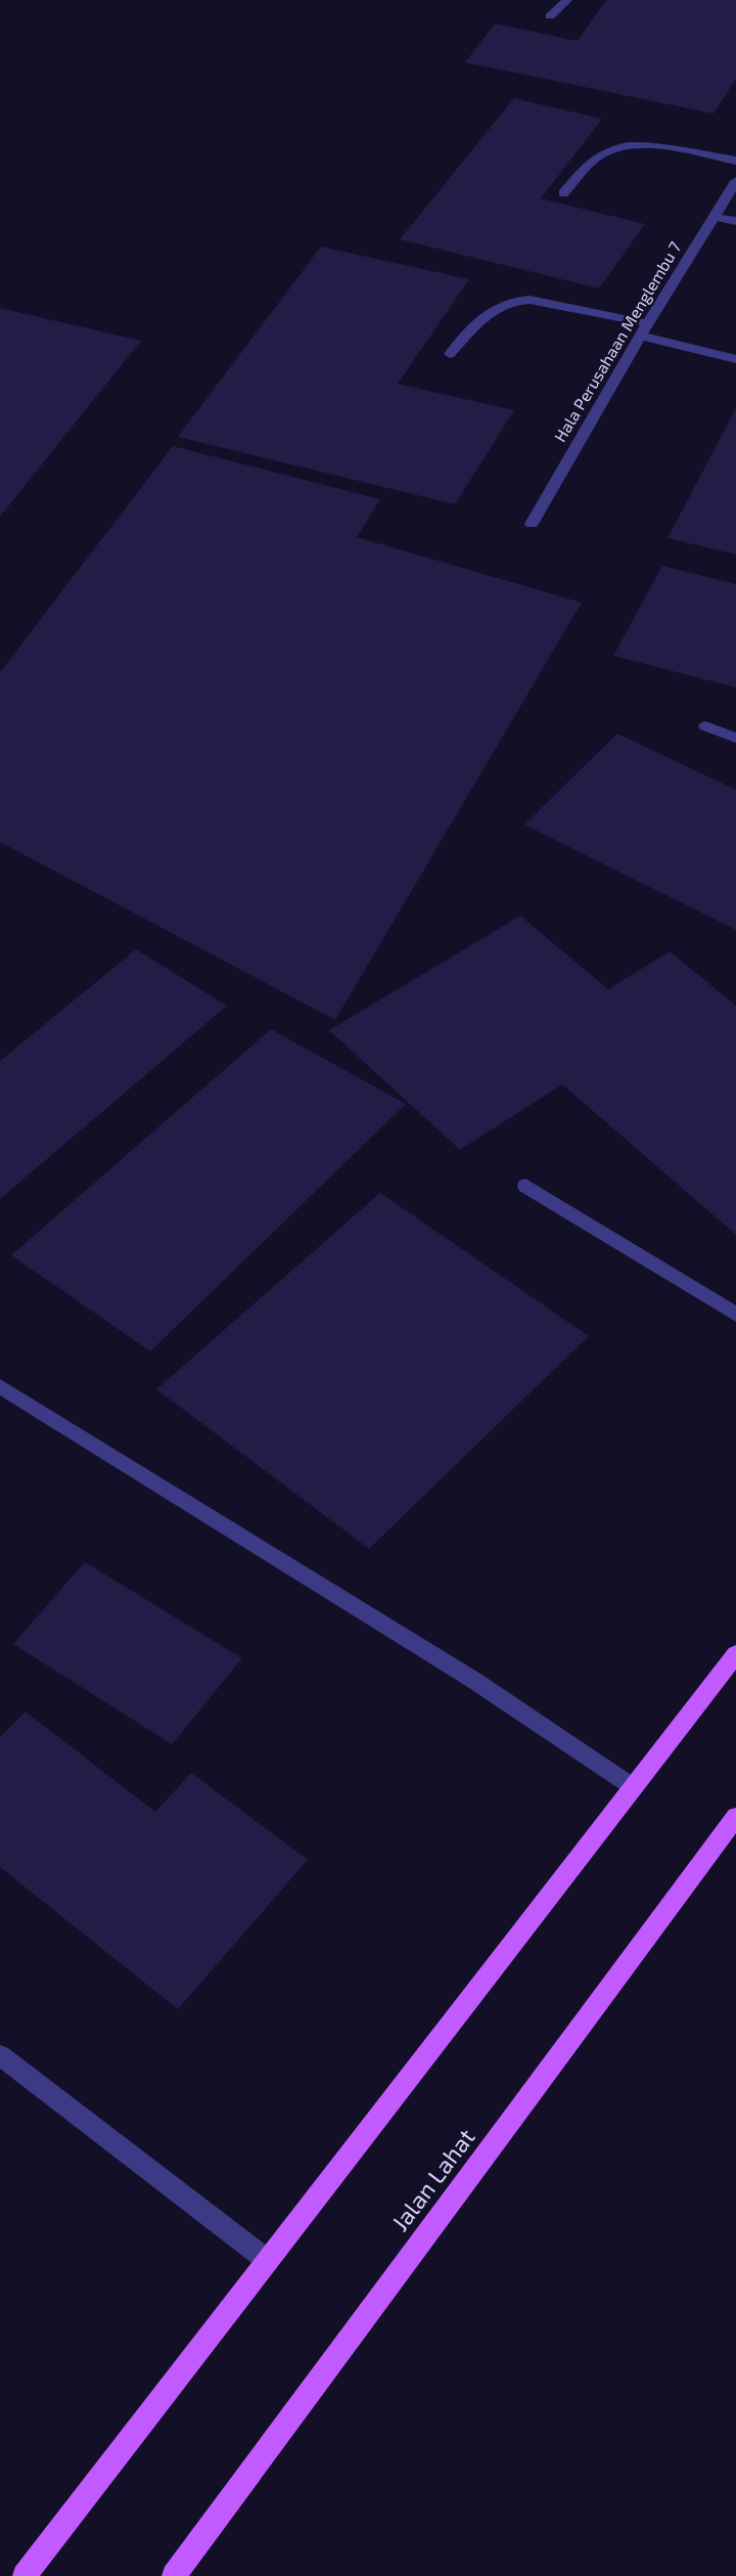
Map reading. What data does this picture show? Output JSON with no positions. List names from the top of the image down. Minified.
{"streets":{"main road":["Jalan Lahat"],"lane":["Hala Perusahaan Menglembu 7"]}}
